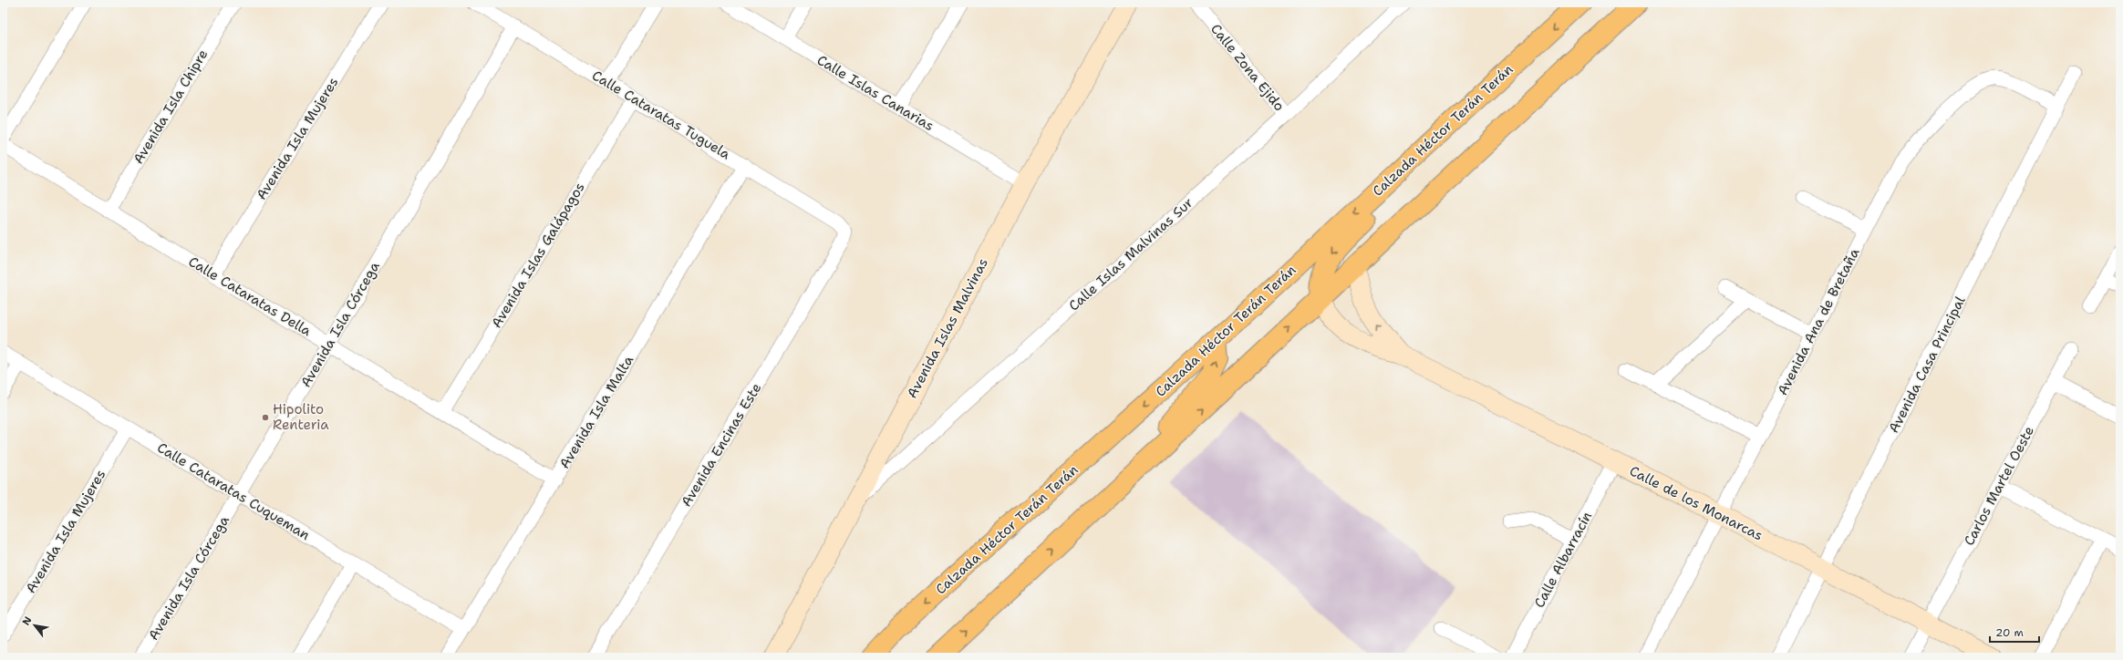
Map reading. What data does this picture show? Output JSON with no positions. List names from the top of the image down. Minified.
{"streets":{"main road":["Calzada Héctor Terán Terán"],"street":["Calle Zona Ejido","Calle Islas Canarias","Avenida Isla Chipre","Calle Cataratas Tuguela","Avenida Isla Mujeres","Calle Islas Malvinas Sur","Avenida Islas Galápagos","Calle Cataratas Della","Avenida Ana de Bretaña","Avenida Isla Córcega","Avenida Islas Malvinas","Avenida Casa Principal","Avenida Isla Malta","Avenida Encinas Este","Carlos Martel Oeste","Calle Cataratas Cuqueman","Calle de los Monarcas","Calle Albarracín"]},"crossings":[["Calle Zona Ejido","Calle Islas Malvinas Sur"],["Calle Islas Canarias","Avenida Islas Malvinas"],["Avenida Isla Chipre","Calle Cataratas Della"],["Calle Cataratas Tuguela","Avenida Islas Galápagos"],["Calle Cataratas Tuguela","Avenida Isla Córcega"],["Calle Cataratas Tuguela","Avenida Isla Malta"],["Calle Cataratas Tuguela","Avenida Encinas Este"],["Avenida Isla Mujeres","Calle Cataratas Della"],["Avenida Isla Mujeres","Calle Cataratas Cuqueman"],["Calle Islas Malvinas Sur","Avenida Islas Malvinas"],["Avenida Islas Galápagos","Calle Cataratas Della"],["Calle Cataratas Della","Avenida Isla Córcega"],["Calle Cataratas Della","Avenida Isla Malta"],["Avenida Ana de Bretaña","Avenida Casa Principal"],["Avenida Ana de Bretaña","Calle de los Monarcas"],["Avenida Isla Córcega","Calle Cataratas Cuqueman"],["Avenida Casa Principal","Calle de los Monarcas"],["Avenida Isla Malta","Calle Cataratas Cuqueman"],["Carlos Martel Oeste","Calle de los Monarcas"],["Calle de los Monarcas","Calle Albarracín"]],"places":["Hipolito Renteria"],"scale_bar":"20 m","north":"top left"}
